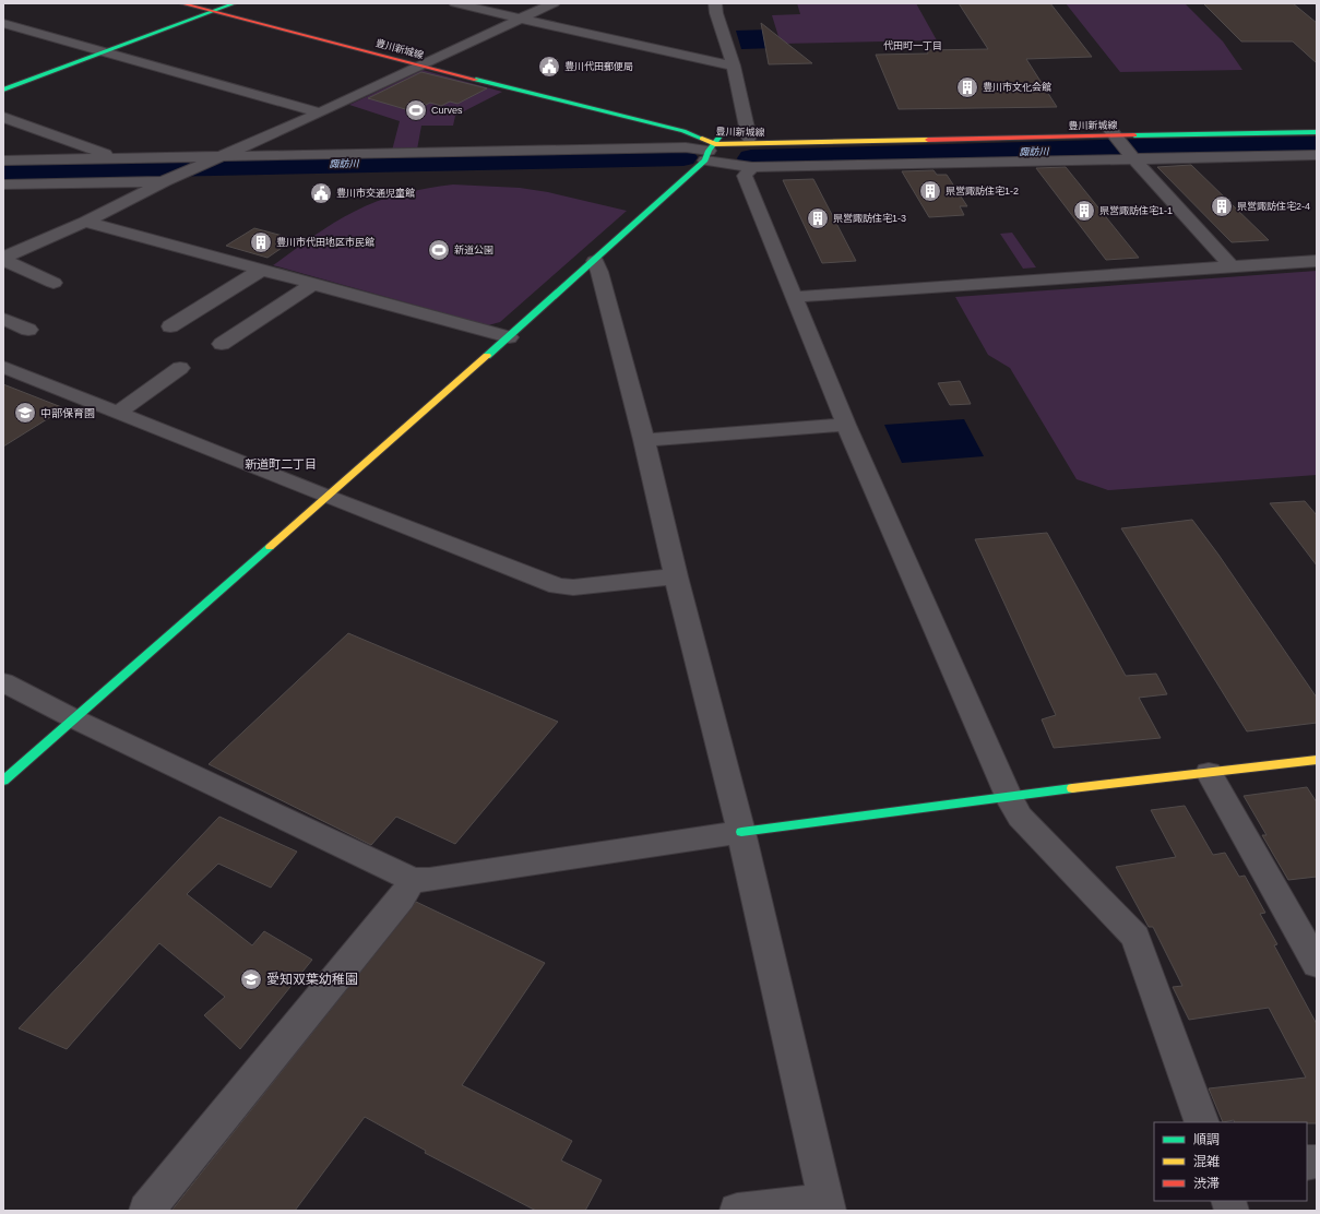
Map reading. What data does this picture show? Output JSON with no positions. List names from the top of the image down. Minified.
{"streets":{"main road":["豊川新城線"]},"districts":["代田町一丁目","新道町二丁目"],"water":["諏訪川"],"places":{"public building":["豊川代田郵便局","豊川市交通児童館"],"building":["豊川市文化会館","県営諏訪住宅1-2","県営諏訪住宅2-4","県営諏訪住宅1-1","県営諏訪住宅1-3","豊川市代田地区市民館"],"sports":["Curves","新道公園"],"school or university":["中部保育園","愛知双葉幼稚園"]},"legend":["順調","混雑","渋滞"]}
